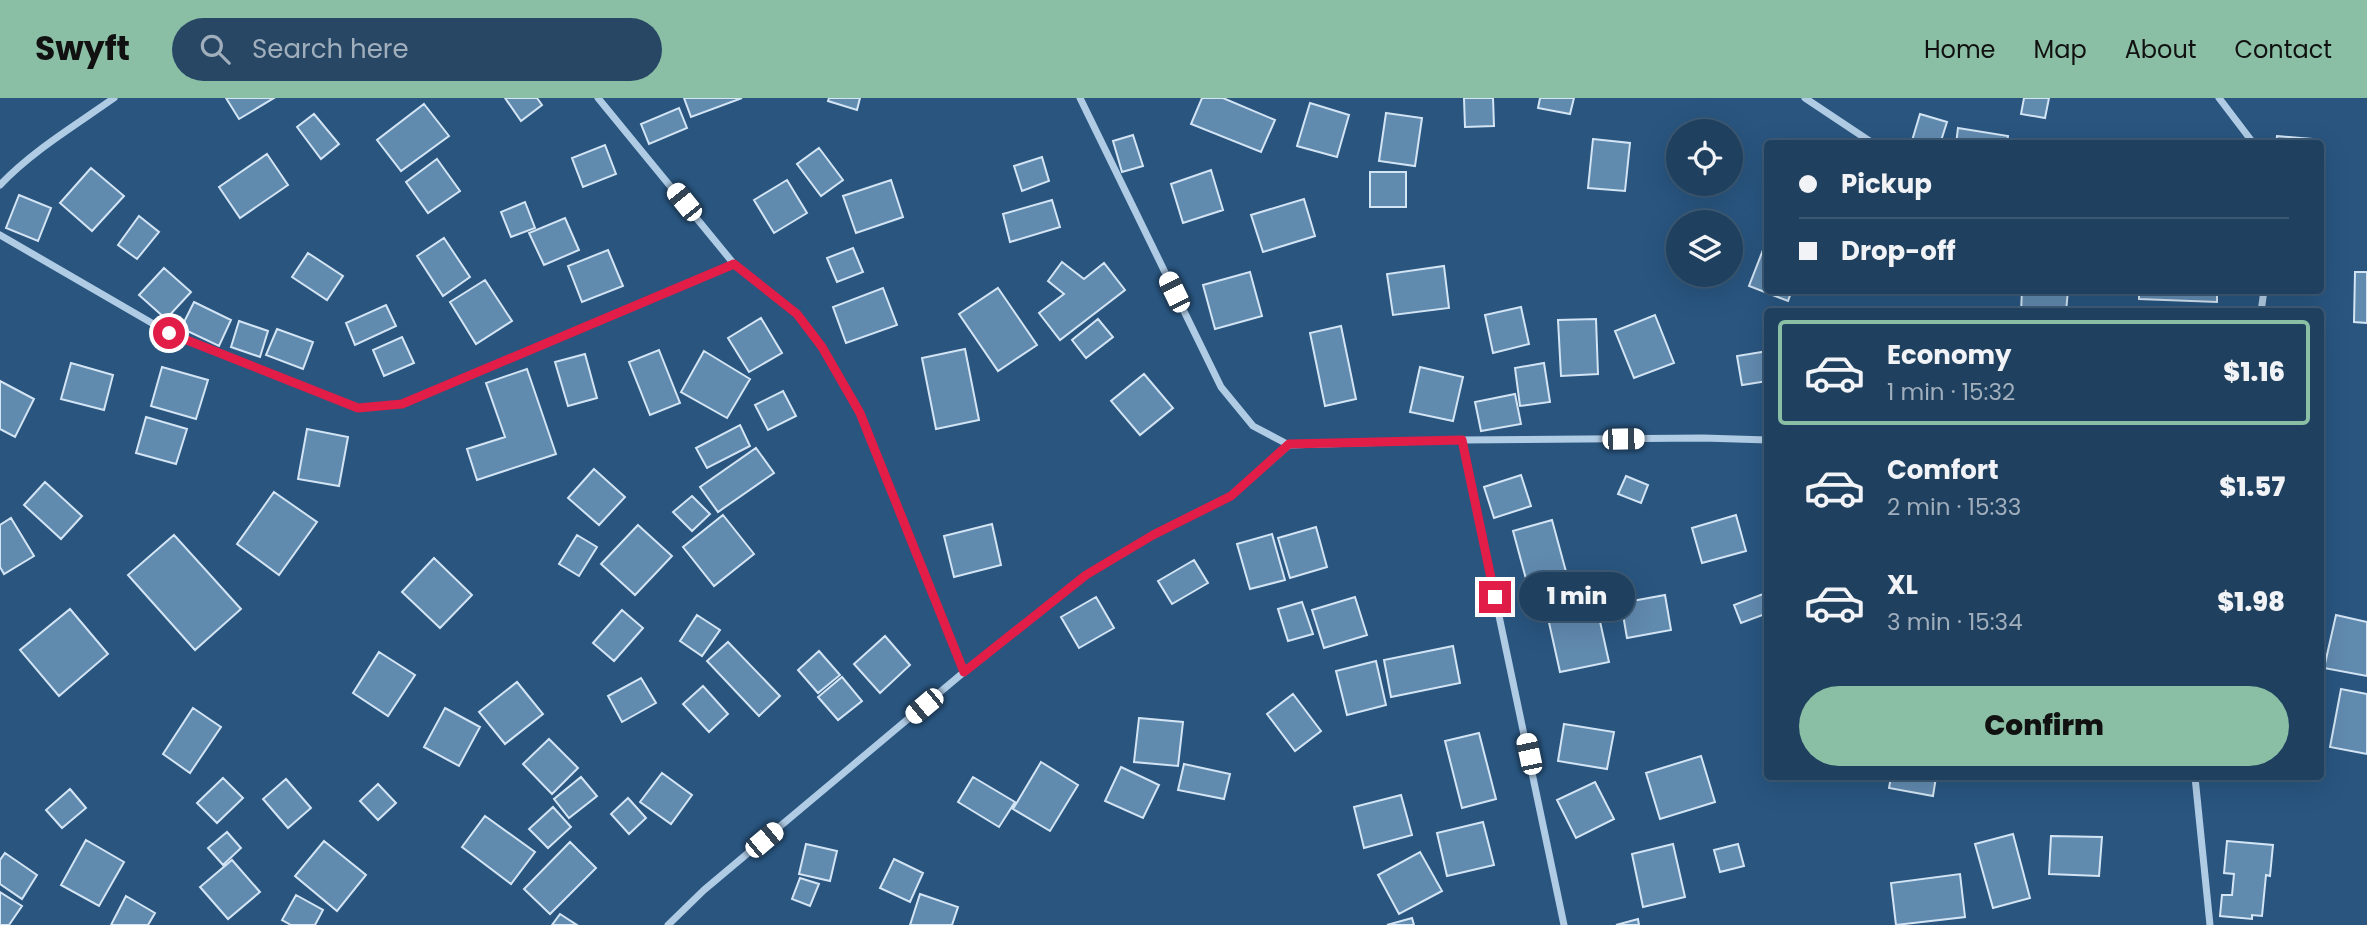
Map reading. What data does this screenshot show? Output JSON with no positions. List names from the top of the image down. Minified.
{"page":{"header":"Swyft","search":"Search here","nav":["Home","Map","About","Contact"],"banner":["Pickup","Drop-off"],"list":[{"name":"Economy","note":"1 min · 15:32","value":"$1.16"},{"name":"Comfort","note":"2 min · 15:33","value":"$1.57"},{"name":"XL","note":"3 min · 15:34","value":"$1.98"}],"bubble":"1 min","buttons":"Confirm"}}
